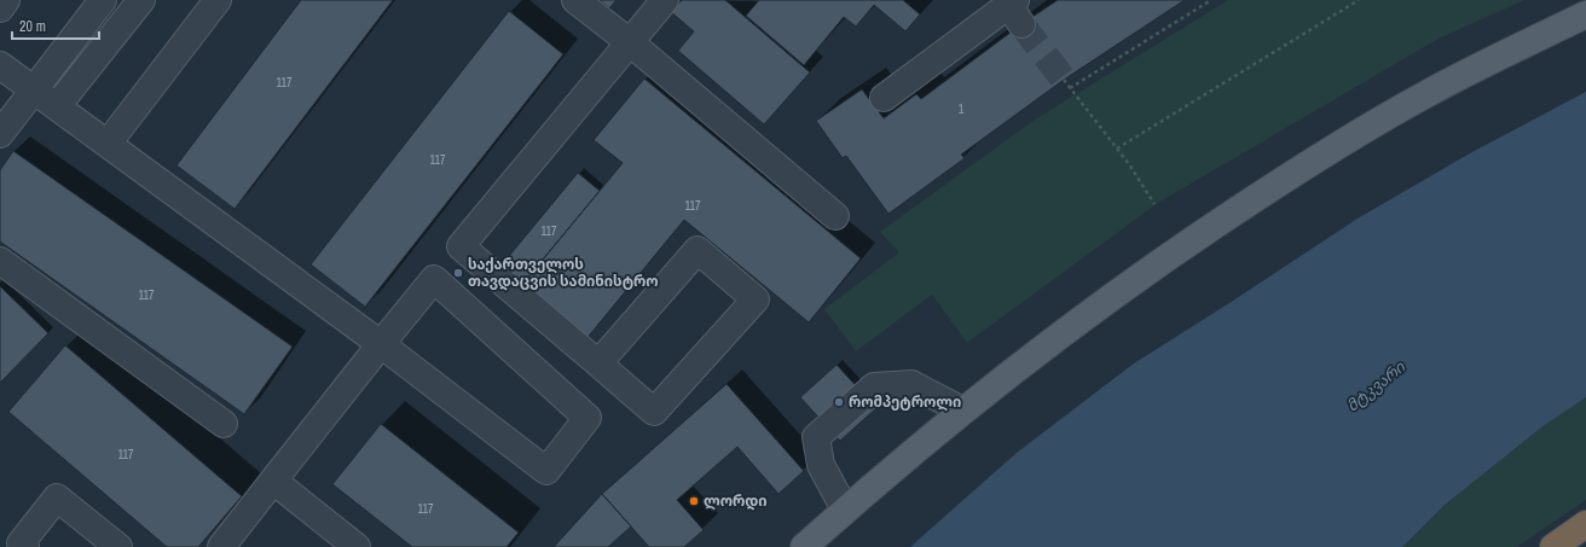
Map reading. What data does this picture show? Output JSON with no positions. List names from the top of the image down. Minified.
{"water":["მტკვარი"],"places":["საქართველოს თავდაცვის სამინისტრო","რომპეტროლი","ლორდი"],"house_numbers":["117","1","117","117","117","117","117","117"],"scale_bar":"20 m"}
